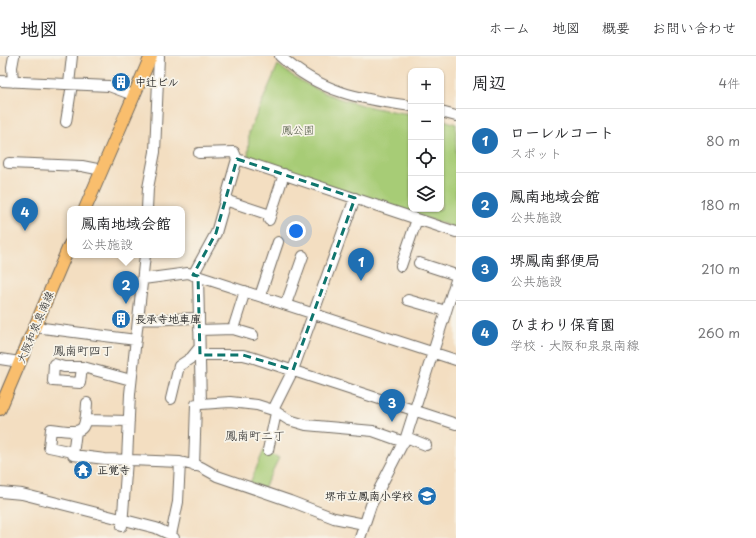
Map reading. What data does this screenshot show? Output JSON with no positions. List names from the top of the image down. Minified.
{"streets":{"main road":["大阪和泉泉南線"]},"districts":["鳳南町四丁","鳳南町二丁"],"parks":["鳳公園"],"places":{"building":["中辻ビル","長承寺地車庫"],"temple":["正覚寺"],"school or university":["堺市立鳳南小学校"]},"page":{"header":"地図","nav":["ホーム","地図","概要","お問い合わせ"],"heading":["周辺","4件"],"map_buttons":["+","−"],"list":[{"mark":"1","name":"ローレルコート","note":"スポット","value":"80 m"},{"mark":"2","name":"鳳南地域会館","note":"公共施設","value":"180 m"},{"mark":"3","name":"堺鳳南郵便局","note":"公共施設","value":"210 m"},{"mark":"4","name":"ひまわり保育園","note":"学校 · 大阪和泉泉南線","value":"260 m"}],"pins":["4","1","2","3"],"popup":["鳳南地域会館","公共施設"]}}
